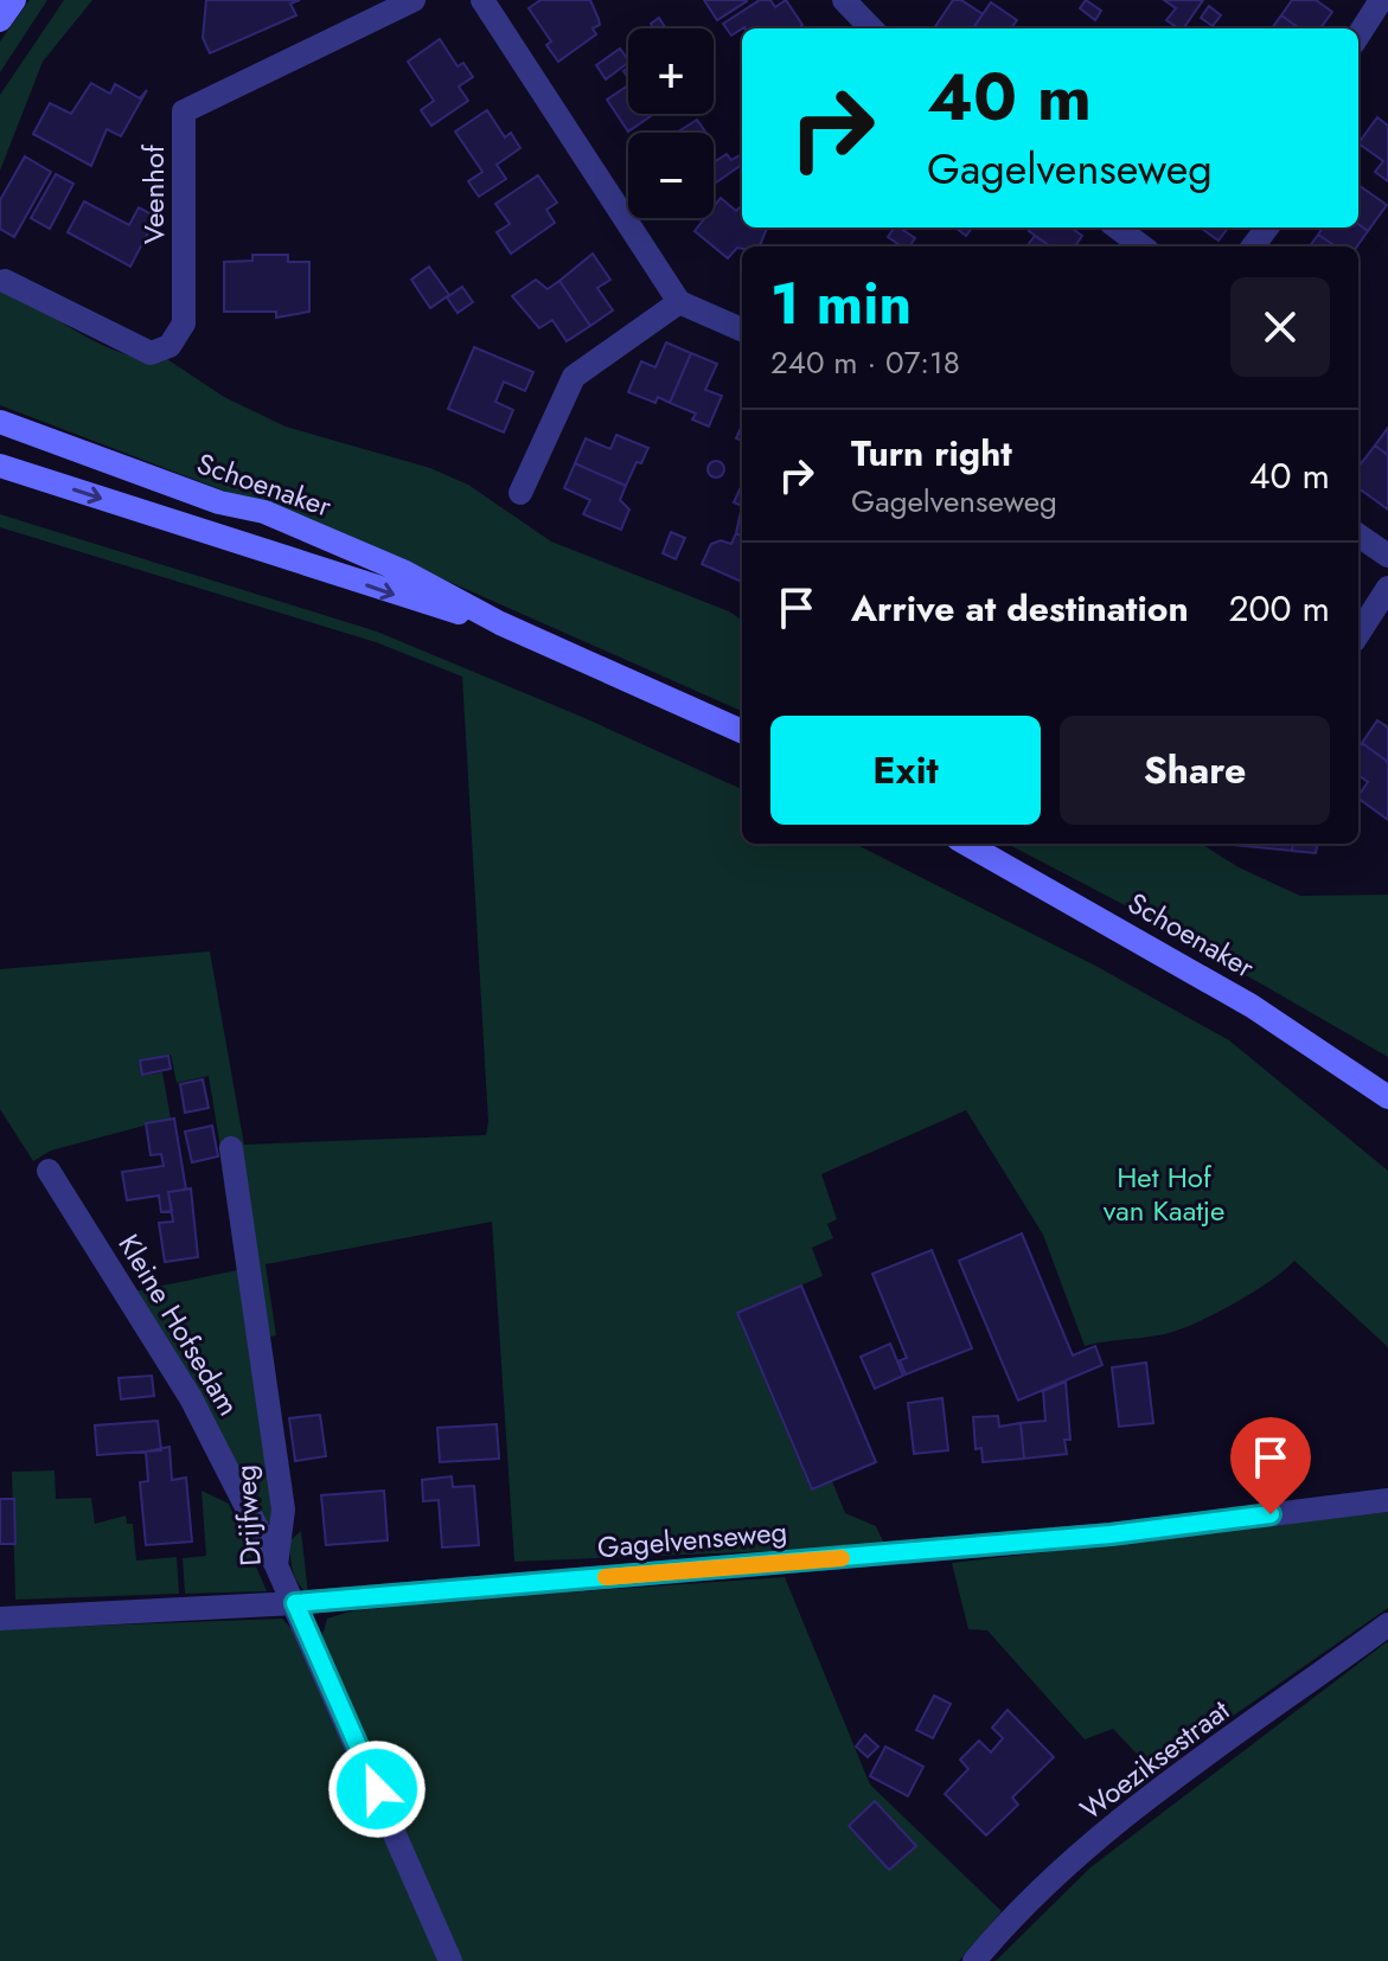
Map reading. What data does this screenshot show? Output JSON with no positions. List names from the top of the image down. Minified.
{"streets":{"main road":["Schoenaker"],"street":["Veenhof","Kleine Hofsedam","Drijfweg","Gagelvenseweg","Woeziksestraat"]},"crossings":[["Kleine Hofsedam","Drijfweg"],["Drijfweg","Gagelvenseweg"]],"parks":["Het Hof van Kaatje"],"page":{"map_buttons":["+","−"],"turn":["40 m","Gagelvenseweg"],"heading":["1 min","240 m · 07:18"],"list":[{"name":"Turn right","note":"Gagelvenseweg","value":"40 m"},{"name":"Arrive at destination","value":"200 m"}],"buttons":["Exit","Share"]}}
